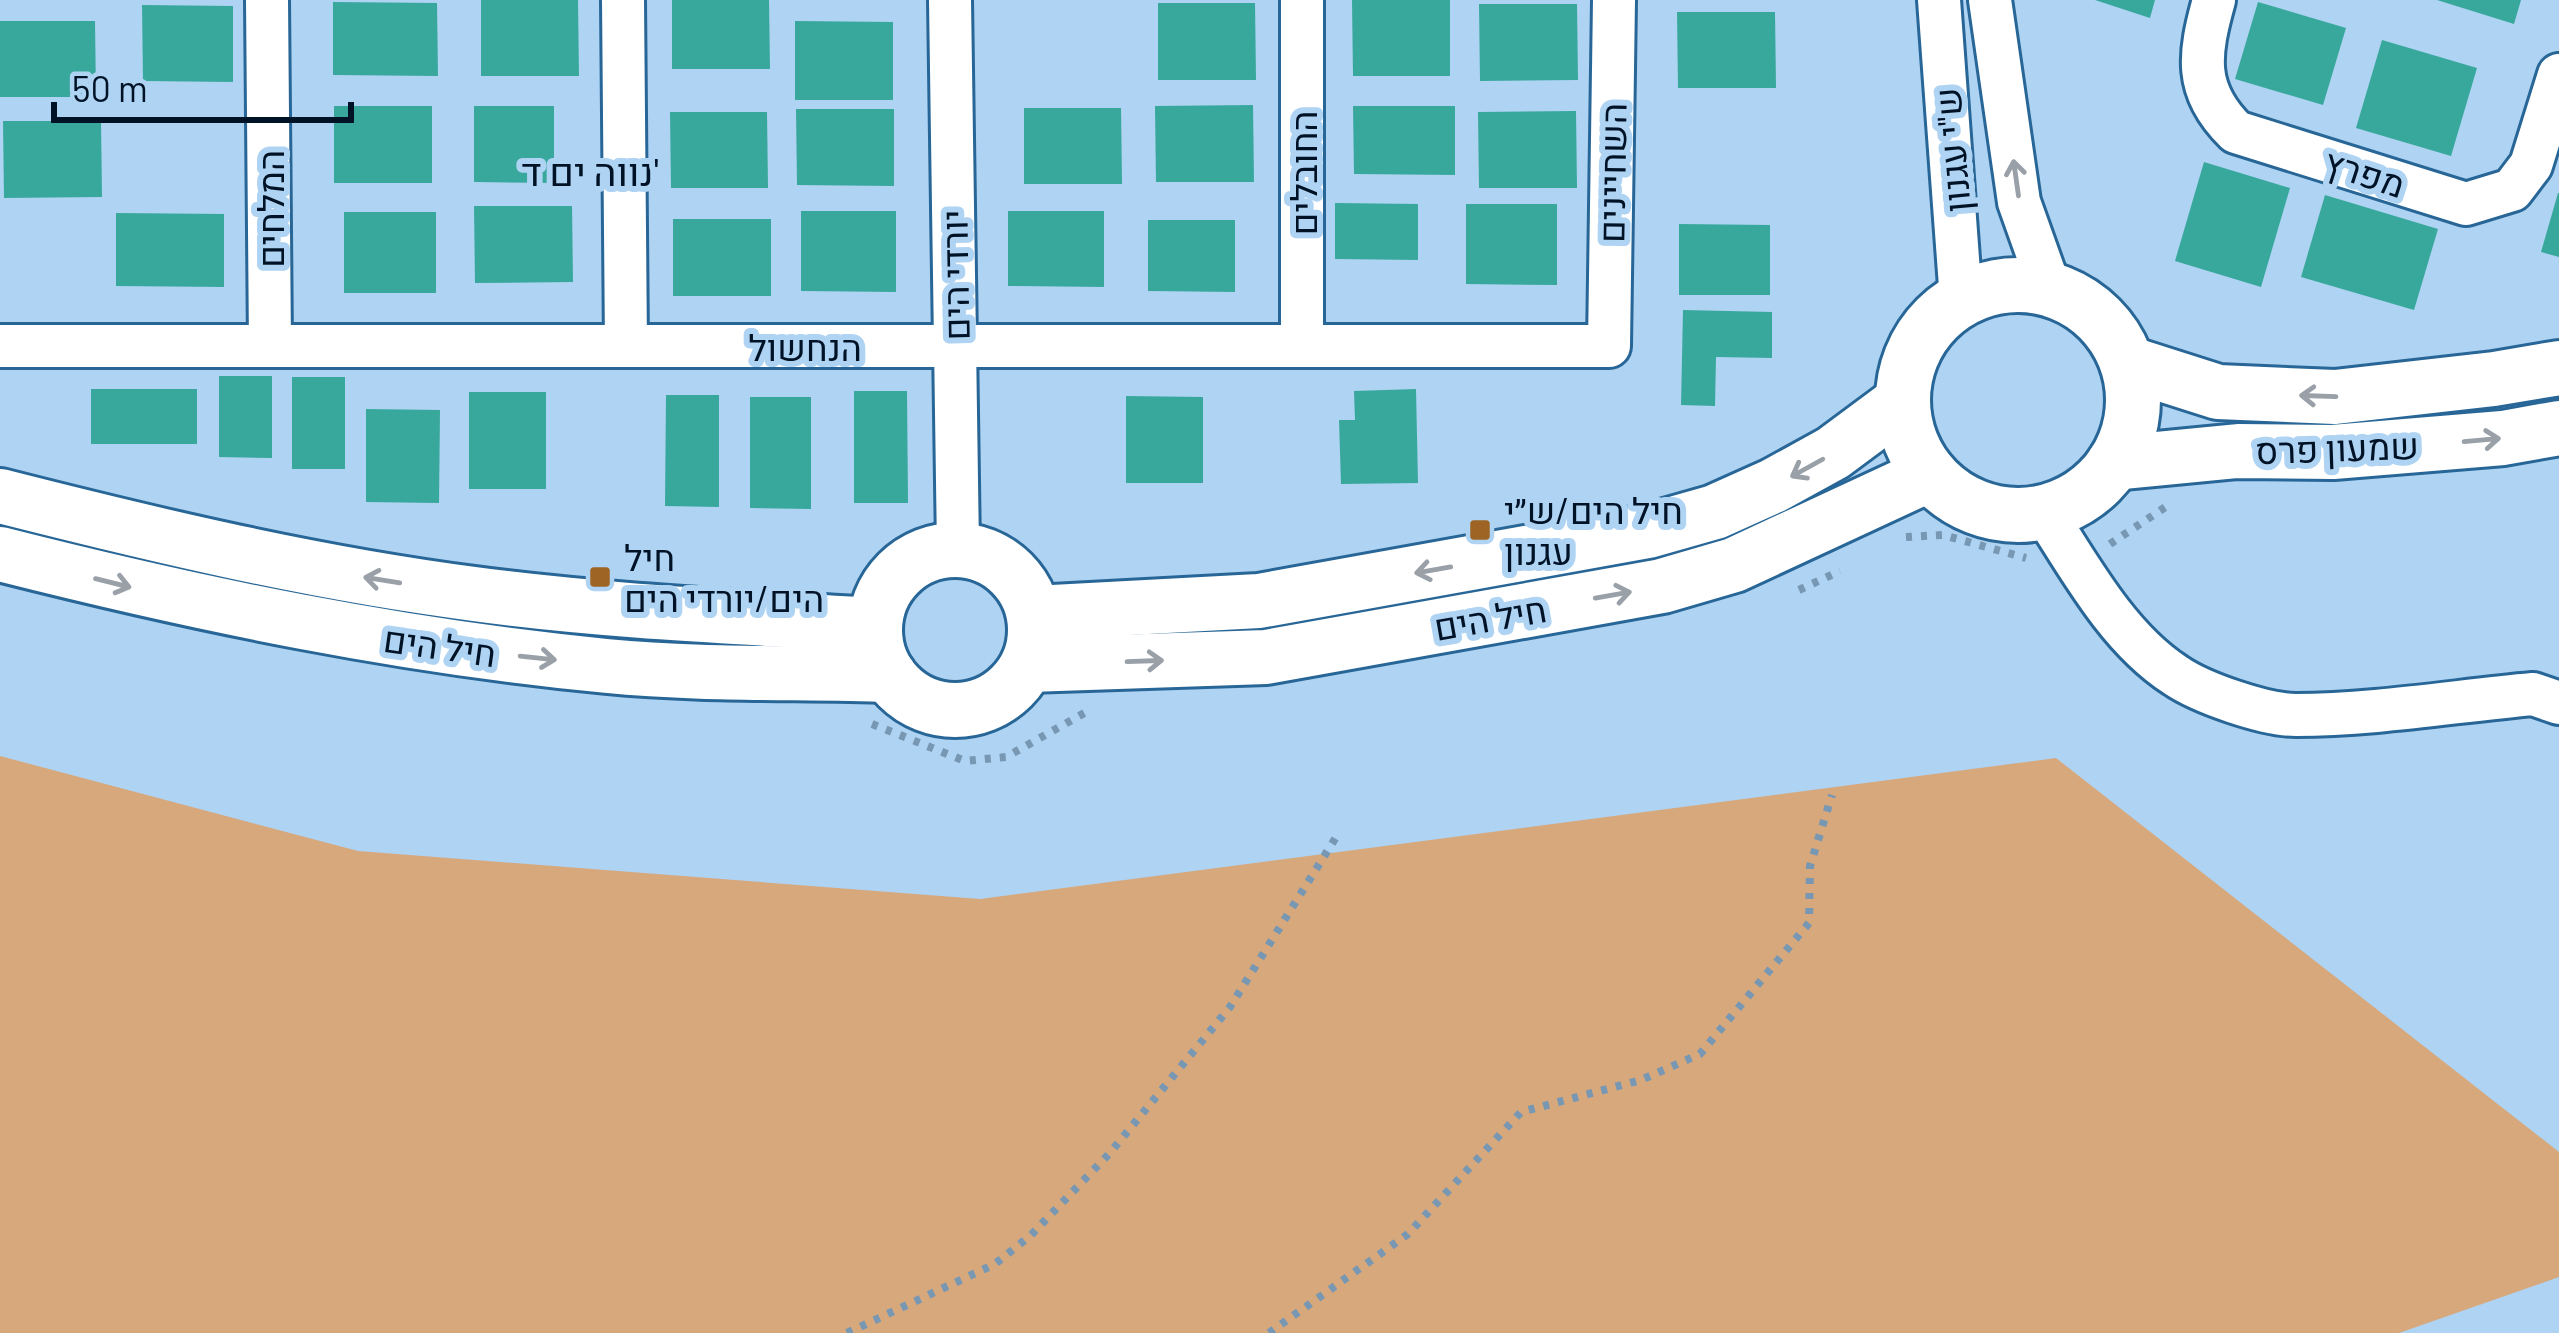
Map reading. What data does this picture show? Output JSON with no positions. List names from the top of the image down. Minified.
{"streets":{"main road":["שמעון פרס","חיל הים"],"street":["ש\"י עגנון","מפרץ","החובלים","השחיינים","המלחים","יורדי הים","הנחשול"]},"crossings":[["ש\"י עגנון","שמעון פרס"],["ש\"י עגנון","חיל הים"],["החובלים","הנחשול"],["השחיינים","הנחשול"],["המלחים","הנחשול"],["יורדי הים","הנחשול"],["יורדי הים","חיל הים"],["שמעון פרס","חיל הים"]],"districts":["נווה ים ד'"],"places":{"transit":["חיל הים/ש״י עגנון","חיל הים/יורדי הים"]},"scale_bar":"50 m"}
